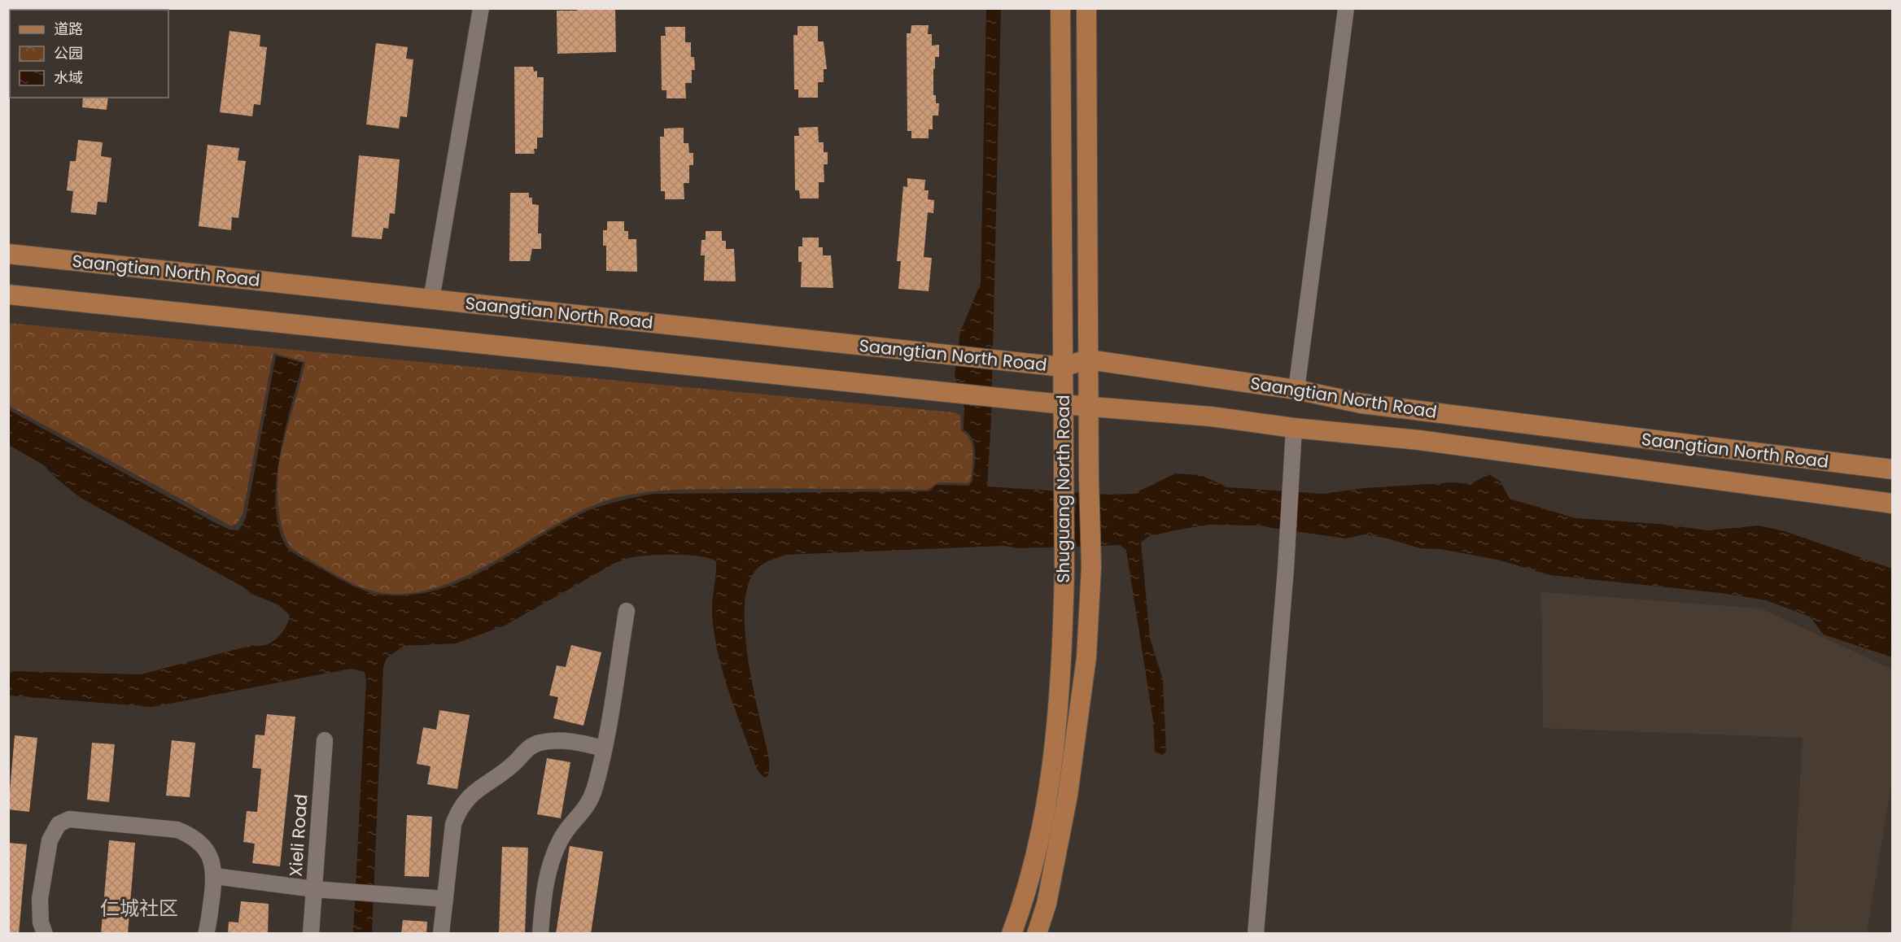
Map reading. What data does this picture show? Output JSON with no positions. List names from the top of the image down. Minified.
{"streets":{"main road":["Saangtian North Road","Shuguang North Road"],"street":["Xieli Road"]},"crossings":[["Saangtian North Road","Shuguang North Road"]],"districts":["仁城社区"],"legend":["道路","公园","水域"]}
